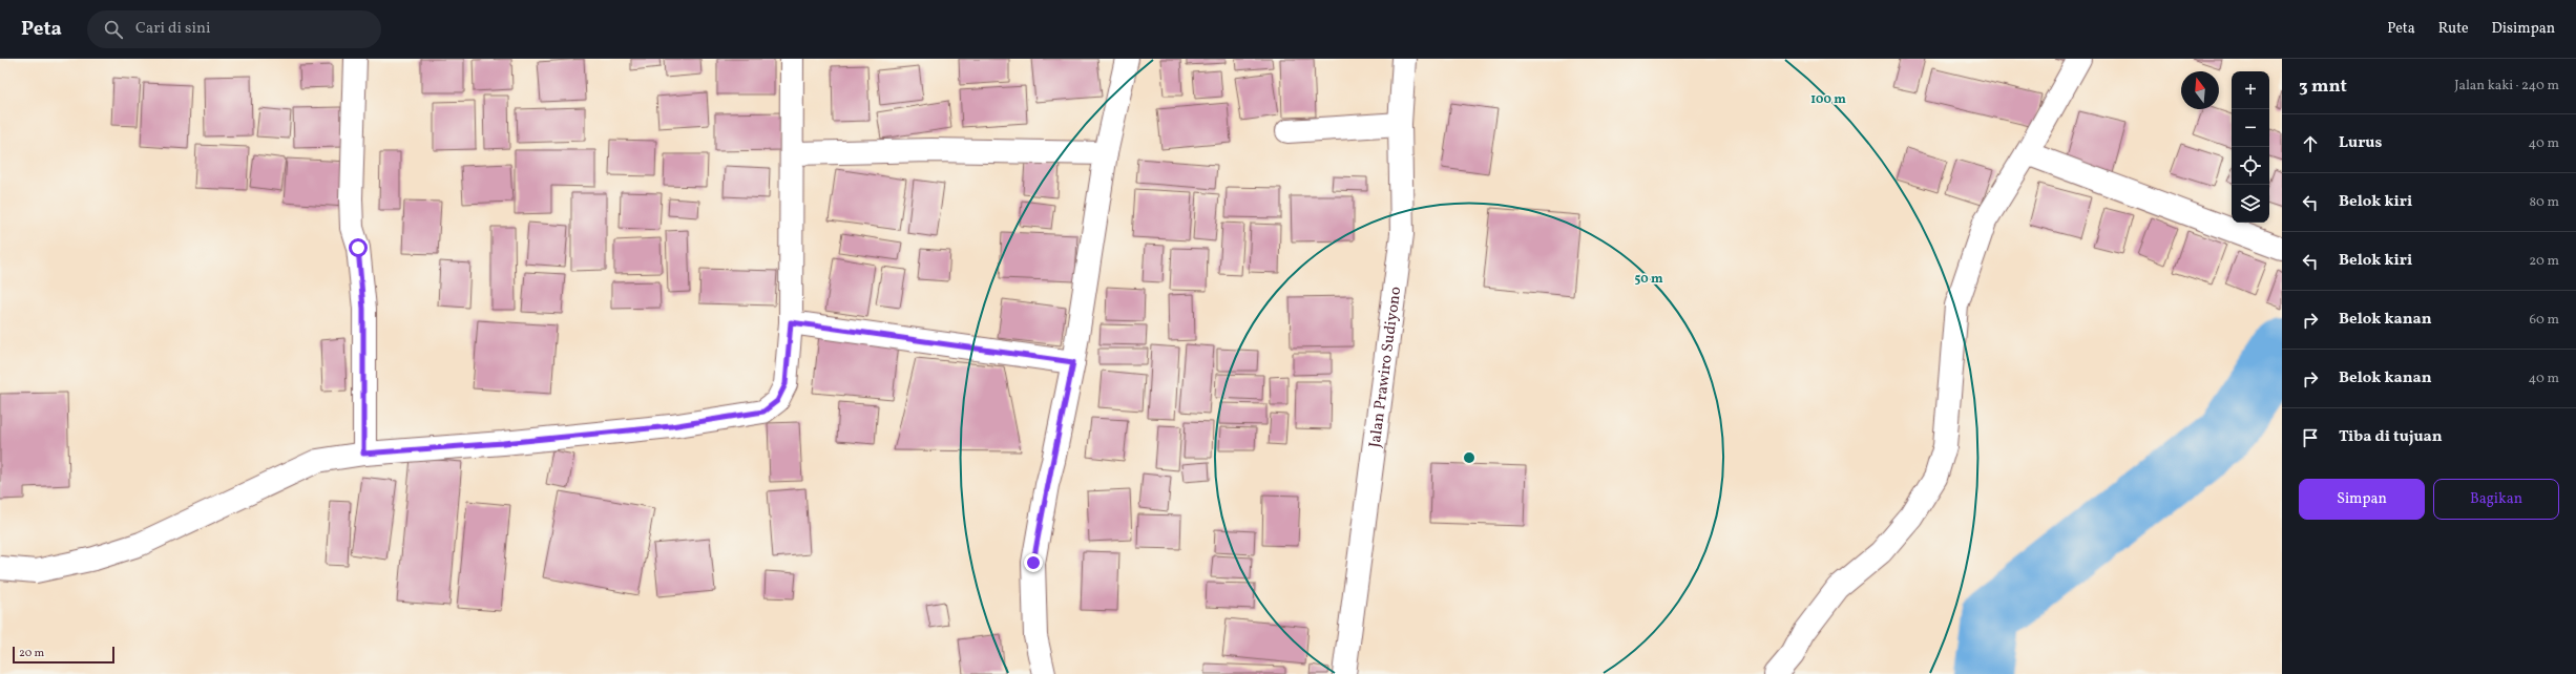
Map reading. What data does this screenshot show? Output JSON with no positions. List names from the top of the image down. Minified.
{"streets":{"street":["Jalan Prawiro Sudiyono"]},"scale_bar":"20 m","north":"top","page":{"header":"Peta","search":"Cari di sini","nav":["Peta","Rute","Disimpan"],"heading":["3 mnt","Jalan kaki · 240 m"],"map_buttons":["+","−"],"list":[["Lurus","40 m"],["Belok kiri","80 m"],["Belok kiri","20 m"],["Belok kanan","60 m"],["Belok kanan","40 m"],"Tiba di tujuan"],"buttons":["Simpan","Bagikan"],"scale":"20 m"},"rings":["100 m","50 m"]}
